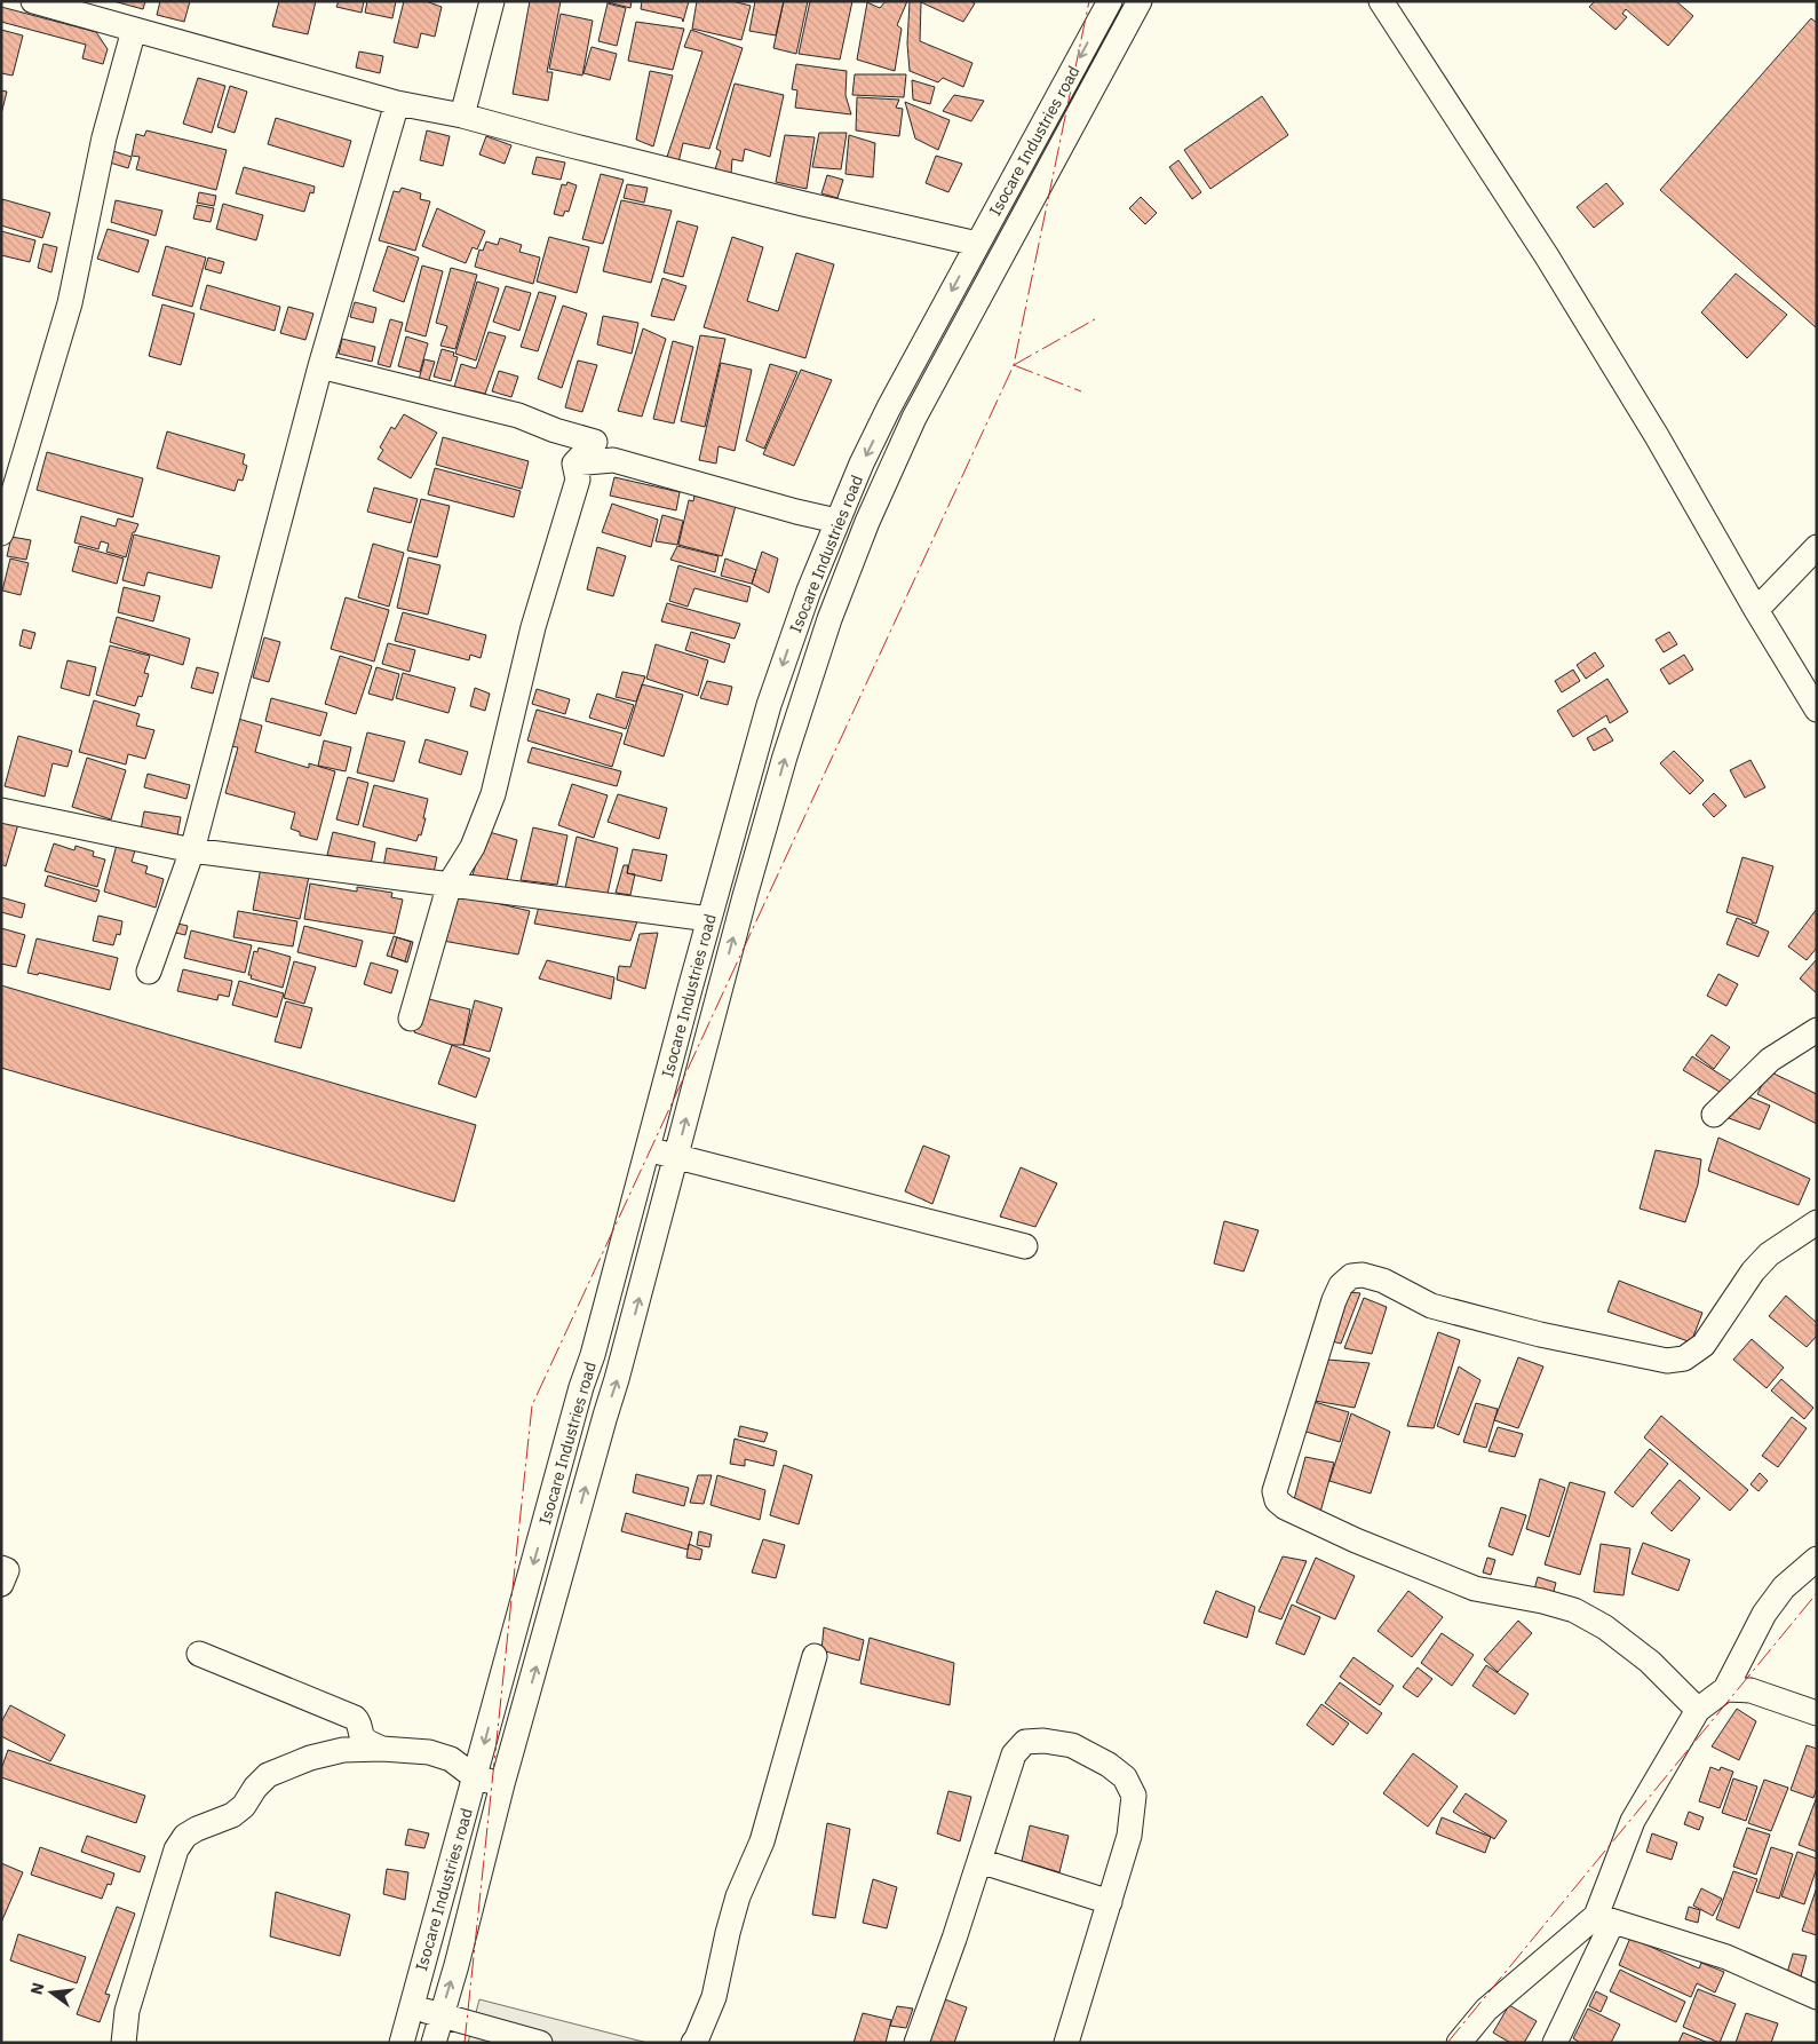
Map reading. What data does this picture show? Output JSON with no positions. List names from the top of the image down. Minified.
{"streets":{"street":["Isocare Industries road"]},"north":"left"}
